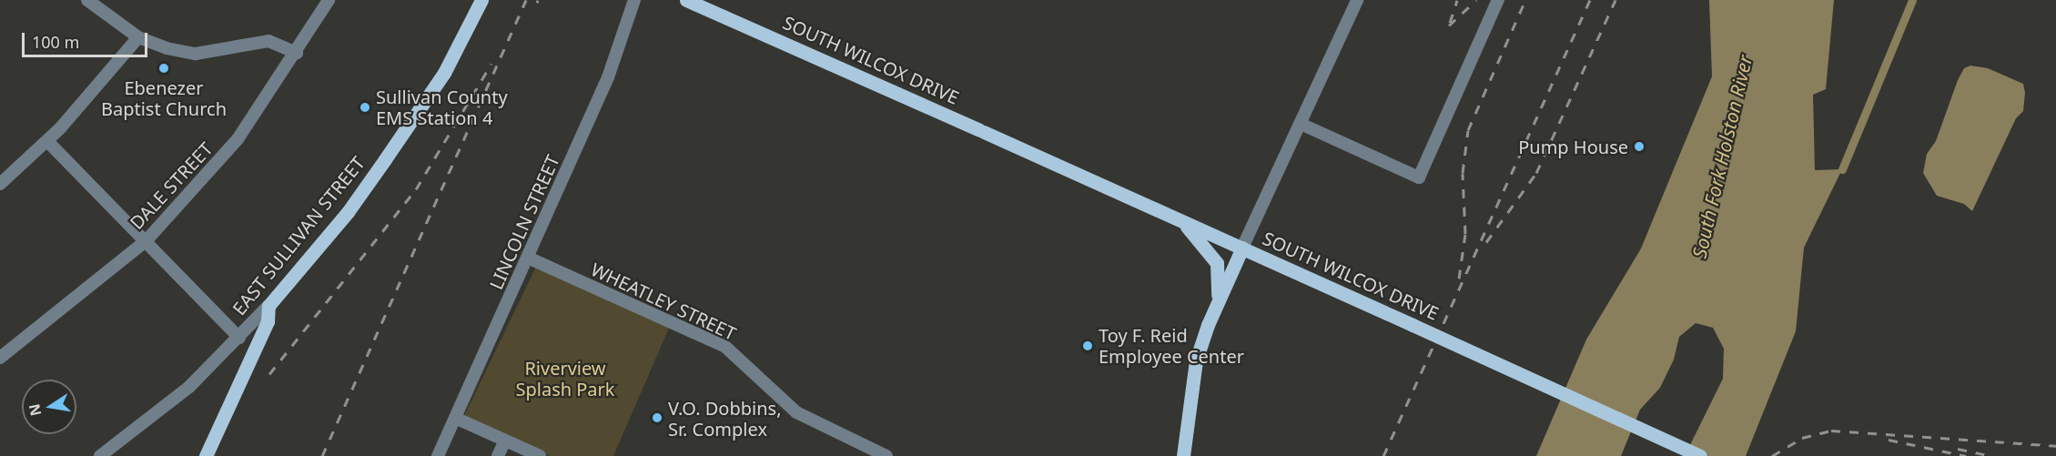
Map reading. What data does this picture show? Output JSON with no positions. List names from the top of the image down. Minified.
{"streets":{"main road":["SOUTH WILCOX DRIVE","EAST SULLIVAN STREET"],"street":["DALE STREET","LINCOLN STREET","WHEATLEY STREET"]},"crossings":[["LINCOLN STREET","WHEATLEY STREET"]],"water":["South Fork Holston River"],"parks":["Riverview Splash Park"],"places":["Ebenezer Baptist Church","Sullivan County EMS Station 4","Pump House","Toy F. Reid Employee Center","V.O. Dobbins, Sr. Complex"],"scale_bar":"100 m","north":"left"}
